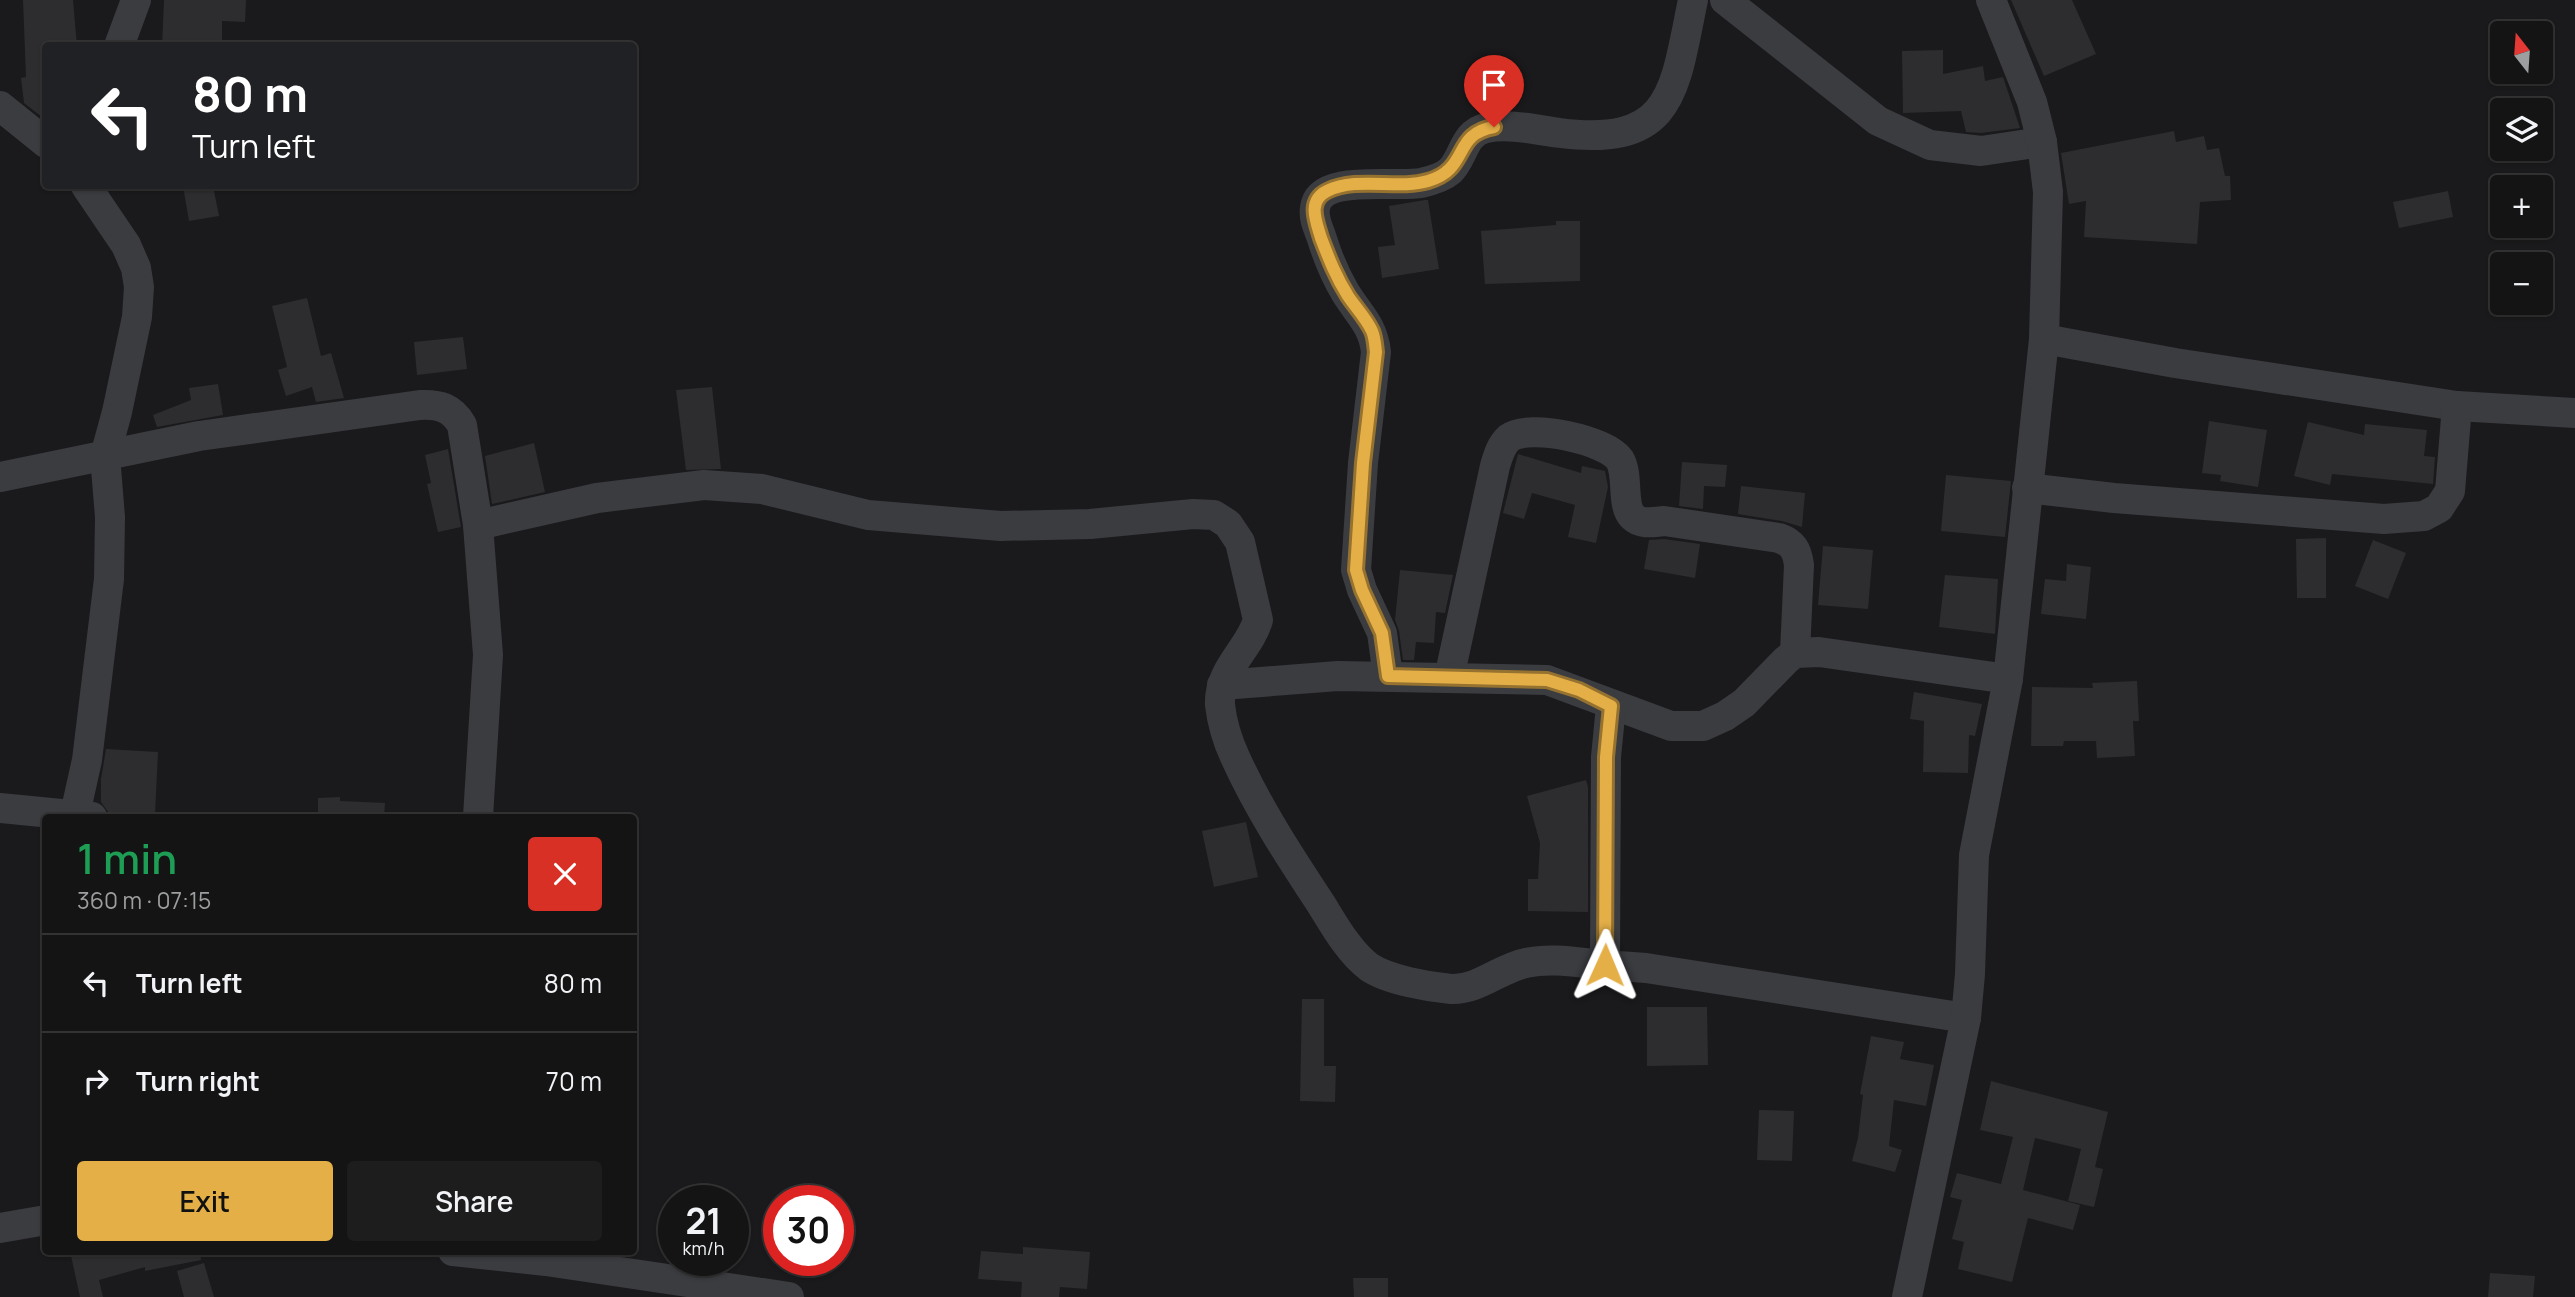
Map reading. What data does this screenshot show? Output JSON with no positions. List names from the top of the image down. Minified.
{"north":"top","page":{"map_buttons":["+","−"],"turn":["80 m","Turn left"],"heading":["1 min","360 m · 07:15"],"list":[{"name":"Turn left","value":"80 m"},{"name":"Turn right","value":"70 m"}],"buttons":["Exit","Share"],"speed":"21 km/h","limit":"30"}}
